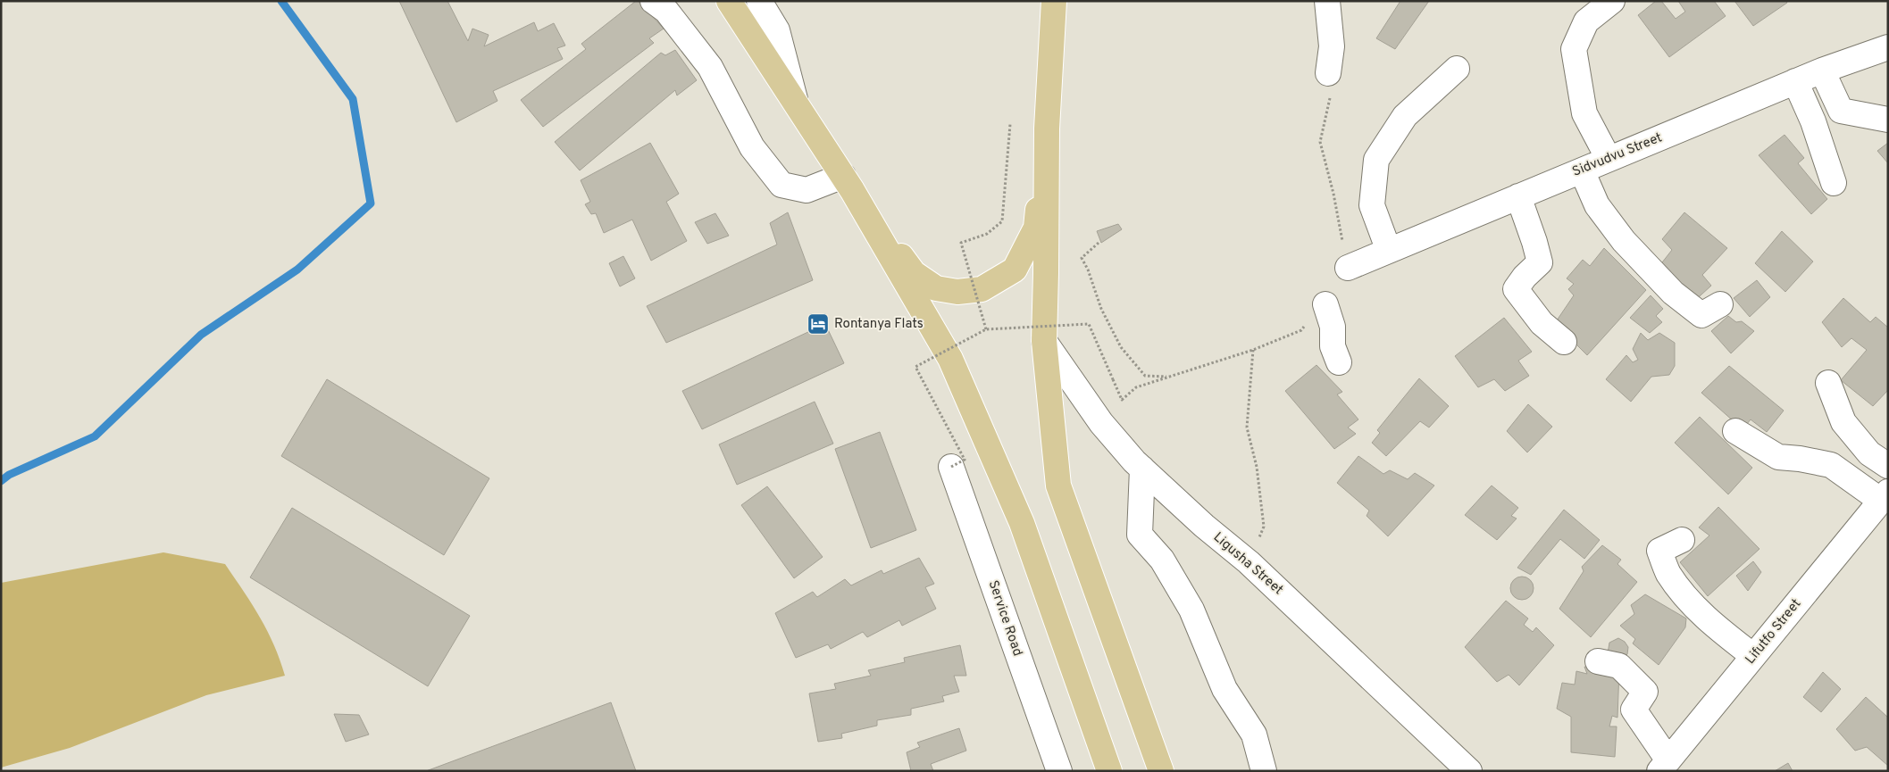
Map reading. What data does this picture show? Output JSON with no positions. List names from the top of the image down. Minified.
{"streets":{"street":["Sidvudvu Street","Ligusha Street","Service Road","Lifutfo Street"]},"places":{"hotel":["Rontanya Flats"]}}
